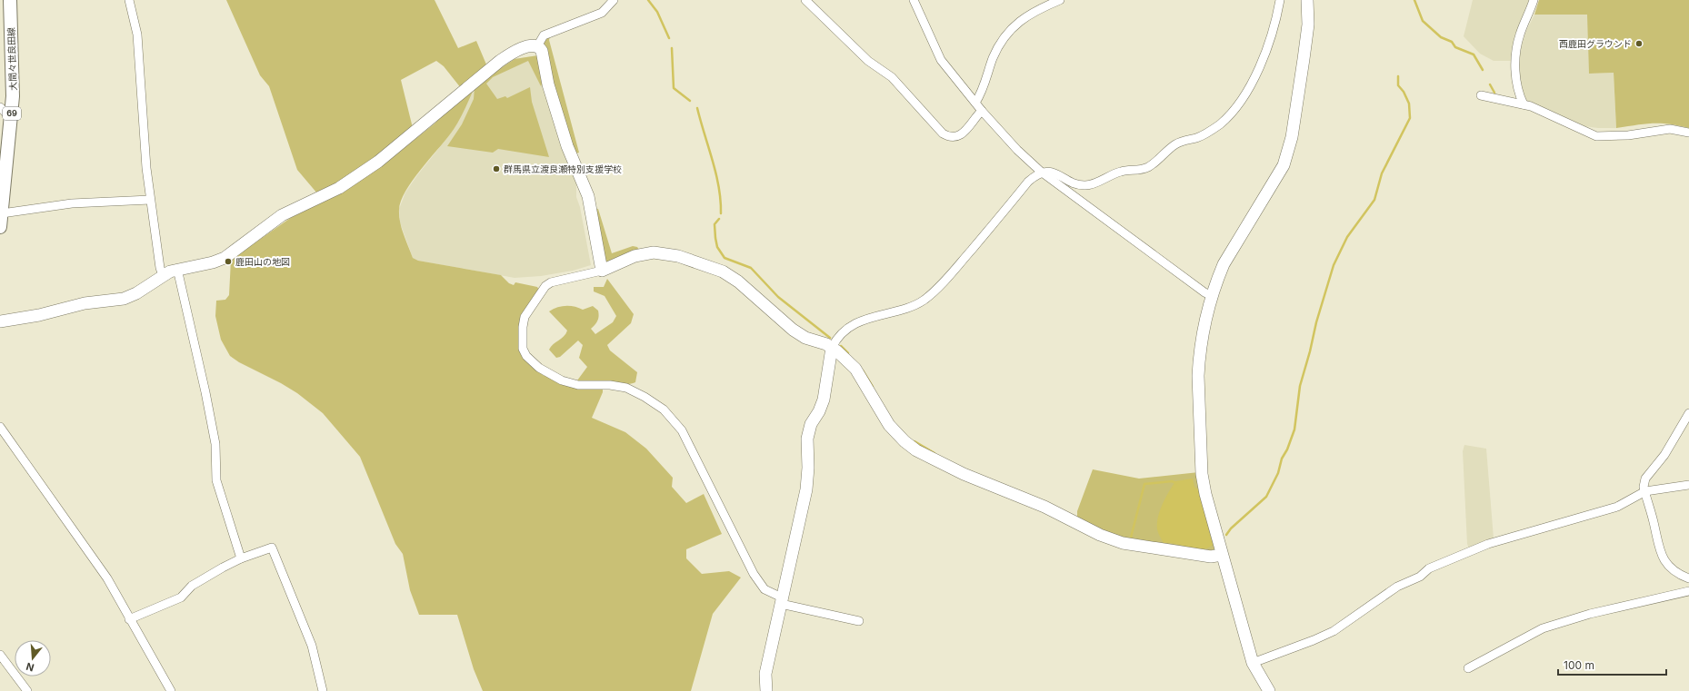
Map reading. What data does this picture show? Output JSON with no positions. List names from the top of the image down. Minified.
{"streets":{"main road":["大間々世良田線","69"]},"places":["西鹿田グラウンド","群馬県立渡良瀬特別支援学校","鹿田山の地図"],"scale_bar":"100 m","north":"bottom"}
